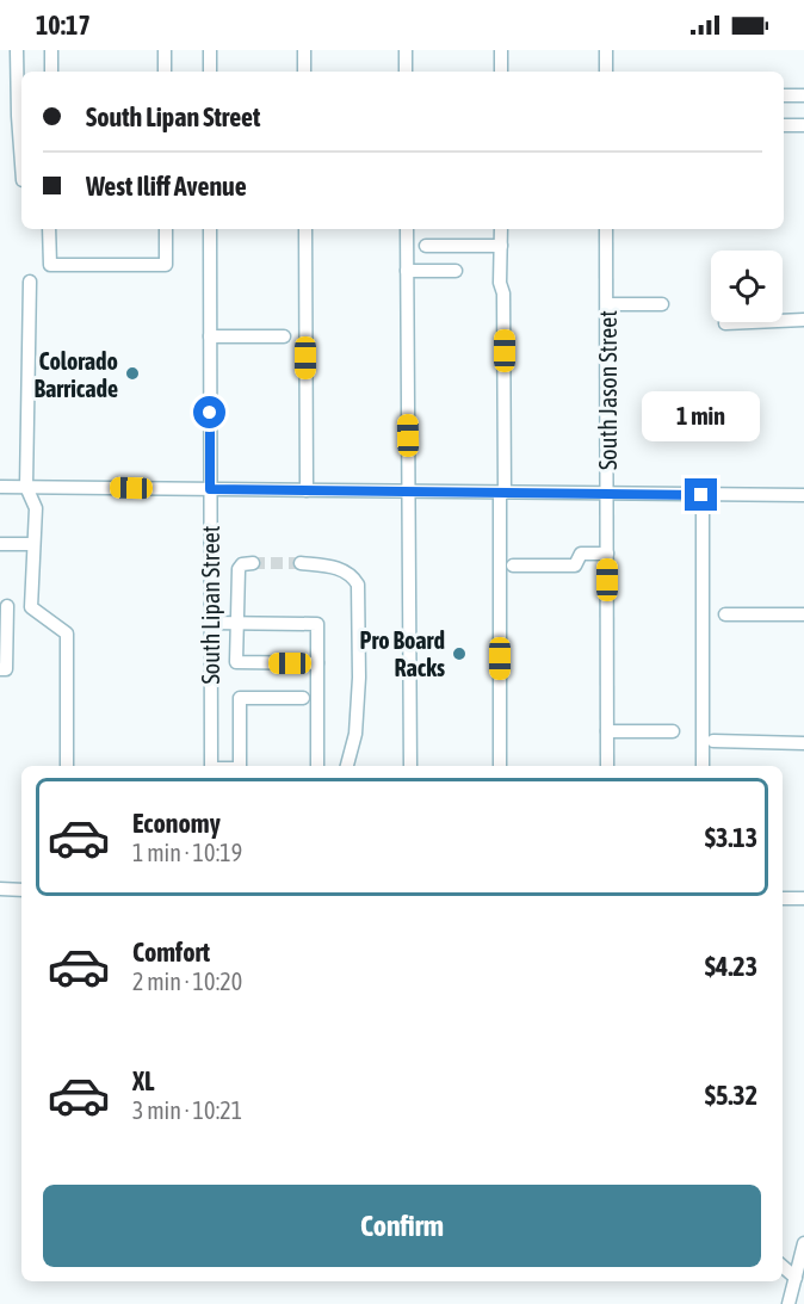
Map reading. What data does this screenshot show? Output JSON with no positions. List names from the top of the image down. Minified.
{"streets":{"street":["South Jason Street","South Lipan Street"]},"places":["Colorado Barricade","Pro Board Racks"],"page":{"status":"10:17","banner":["South Lipan Street","West Iliff Avenue"],"bubble":"1 min","list":[{"name":"Economy","note":"1 min · 10:19","value":"$3.13"},{"name":"Comfort","note":"2 min · 10:20","value":"$4.23"},{"name":"XL","note":"3 min · 10:21","value":"$5.32"}],"buttons":"Confirm"}}
